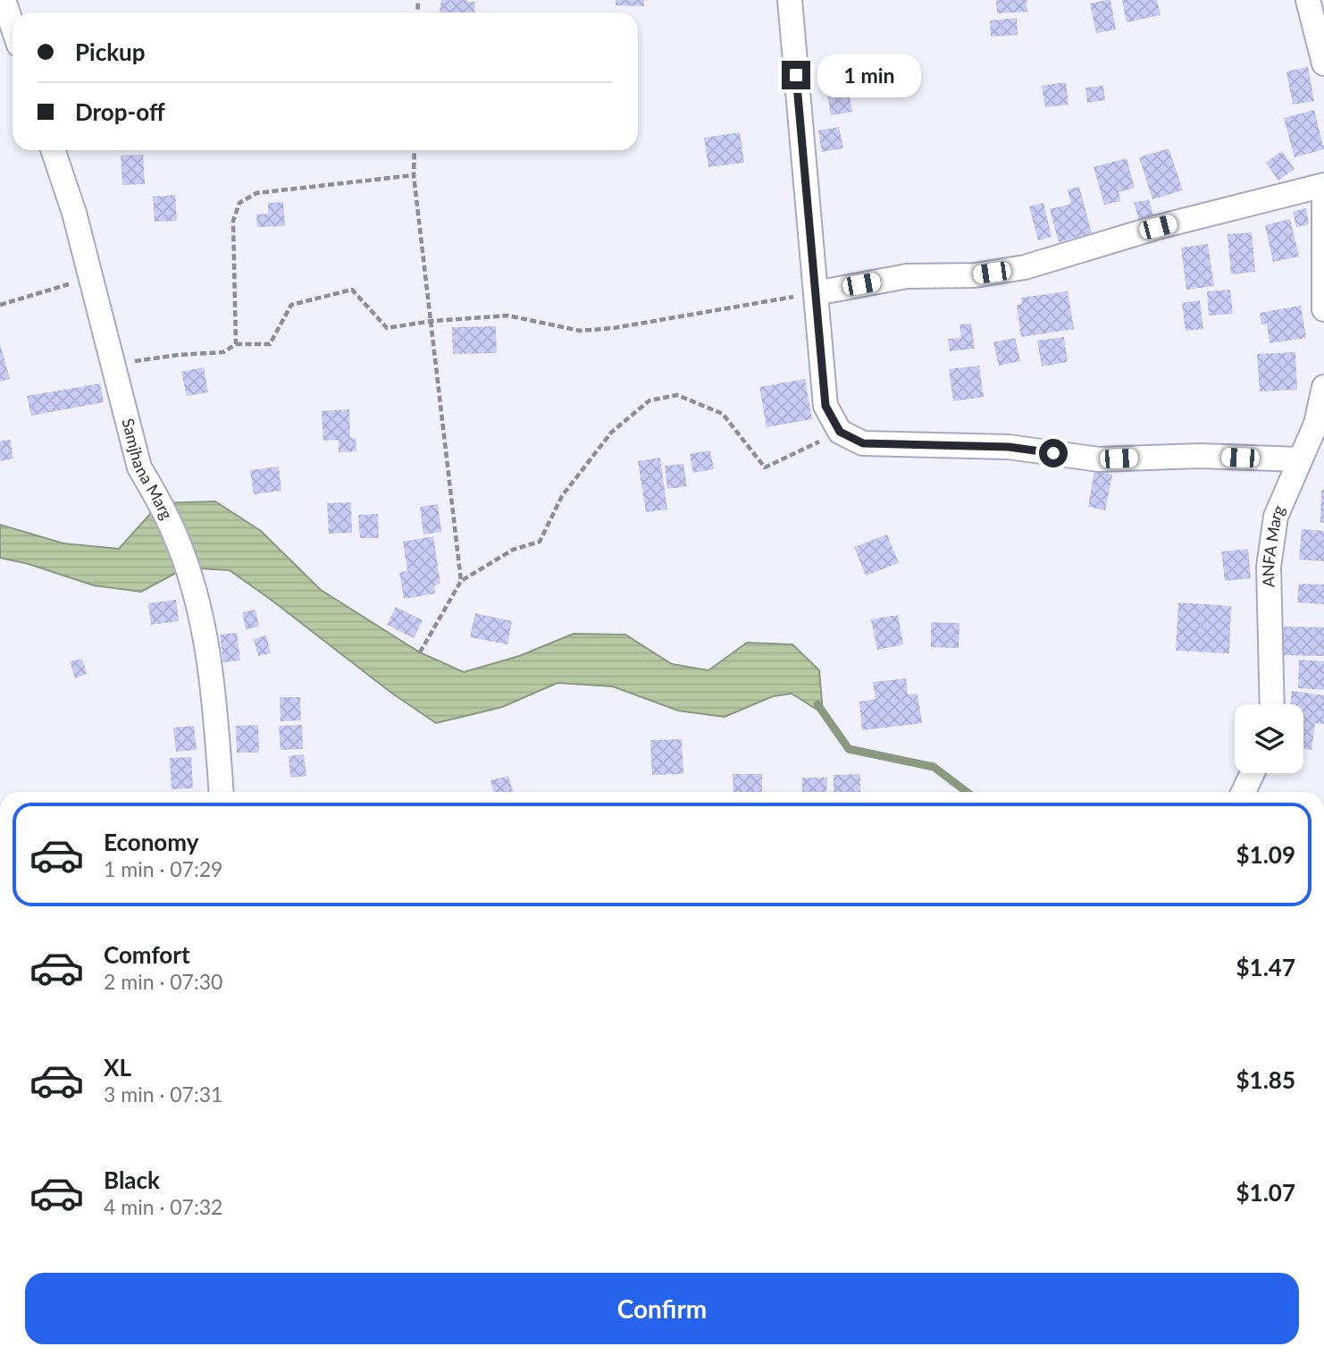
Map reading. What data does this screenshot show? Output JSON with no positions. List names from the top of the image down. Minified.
{"streets":{"street":["Samjhana Marg","ANFA Marg"]},"page":{"banner":["Pickup","Drop-off"],"bubble":"1 min","list":[{"name":"Economy","note":"1 min · 07:29","value":"$1.09"},{"name":"Comfort","note":"2 min · 07:30","value":"$1.47"},{"name":"XL","note":"3 min · 07:31","value":"$1.85"},{"name":"Black","note":"4 min · 07:32","value":"$1.07"}],"buttons":"Confirm"}}
